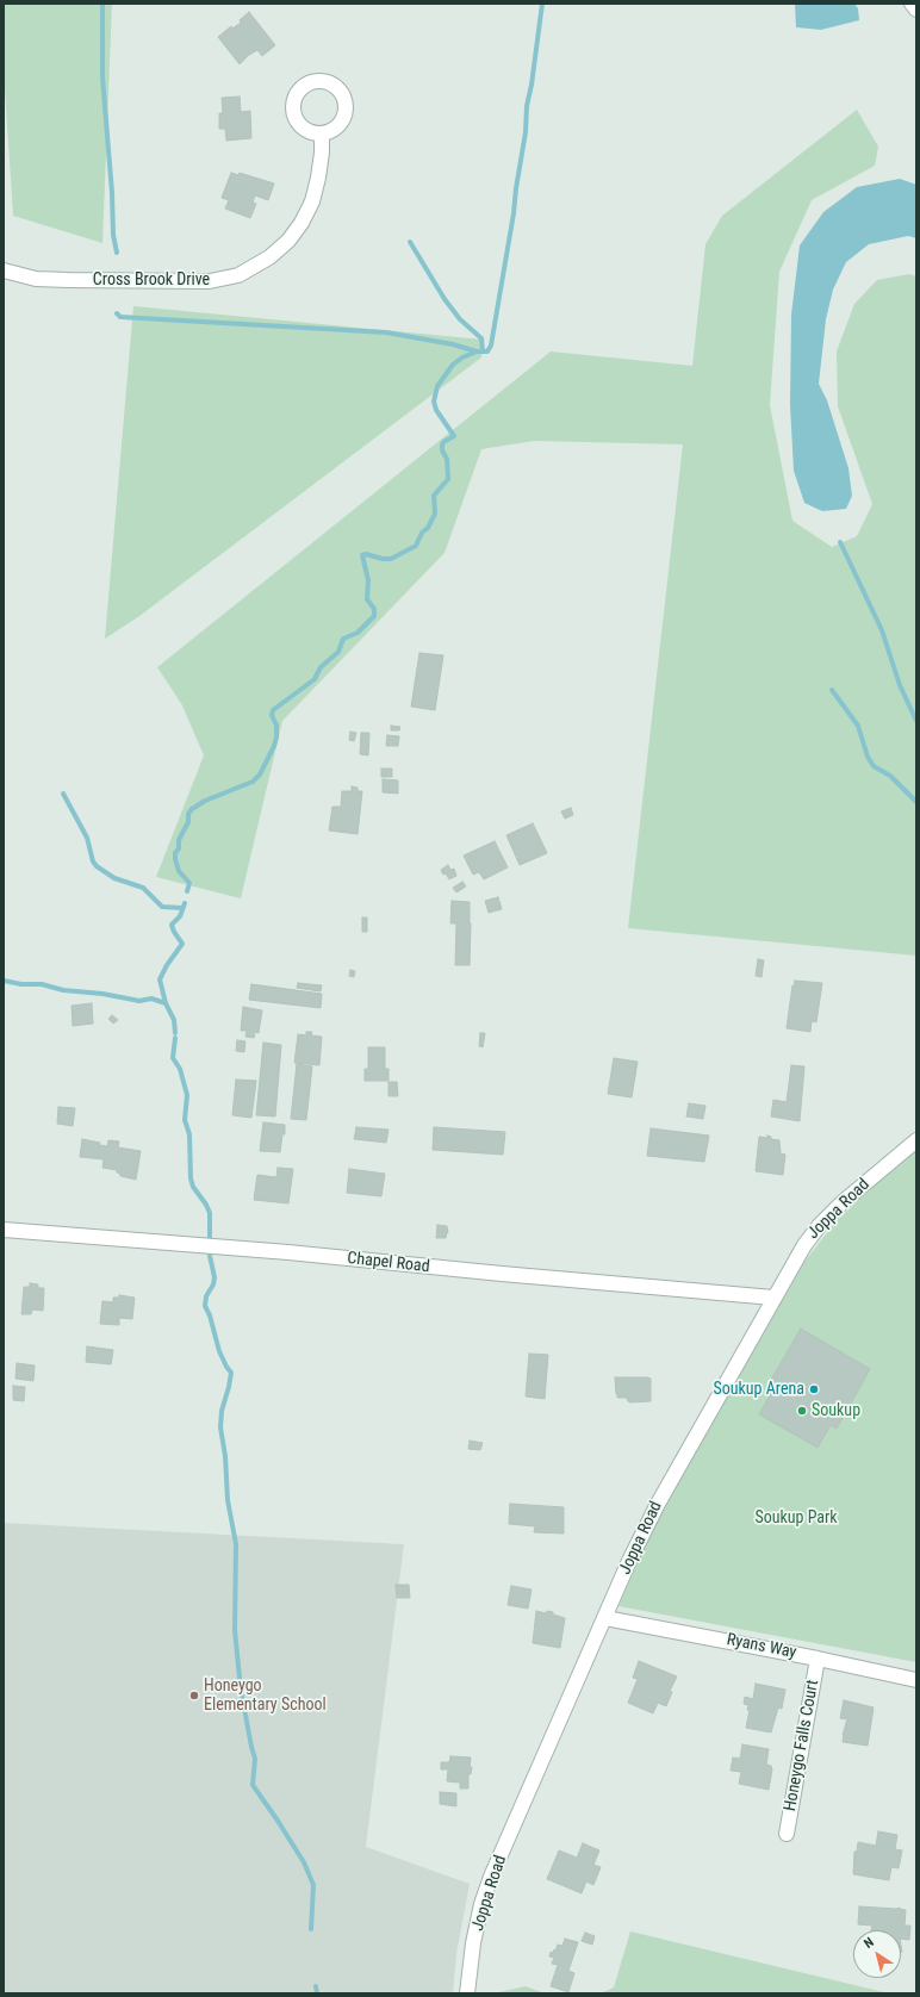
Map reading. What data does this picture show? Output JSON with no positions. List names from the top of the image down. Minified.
{"streets":{"street":["Cross Brook Drive","Joppa Road","Chapel Road","Ryans Way","Honeygo Falls Court"]},"crossings":[["Joppa Road","Chapel Road"],["Joppa Road","Ryans Way"],["Ryans Way","Honeygo Falls Court"]],"parks":["Soukup Park"],"places":["Soukup Arena","Soukup","Honeygo Elementary School"],"north":"top left"}
